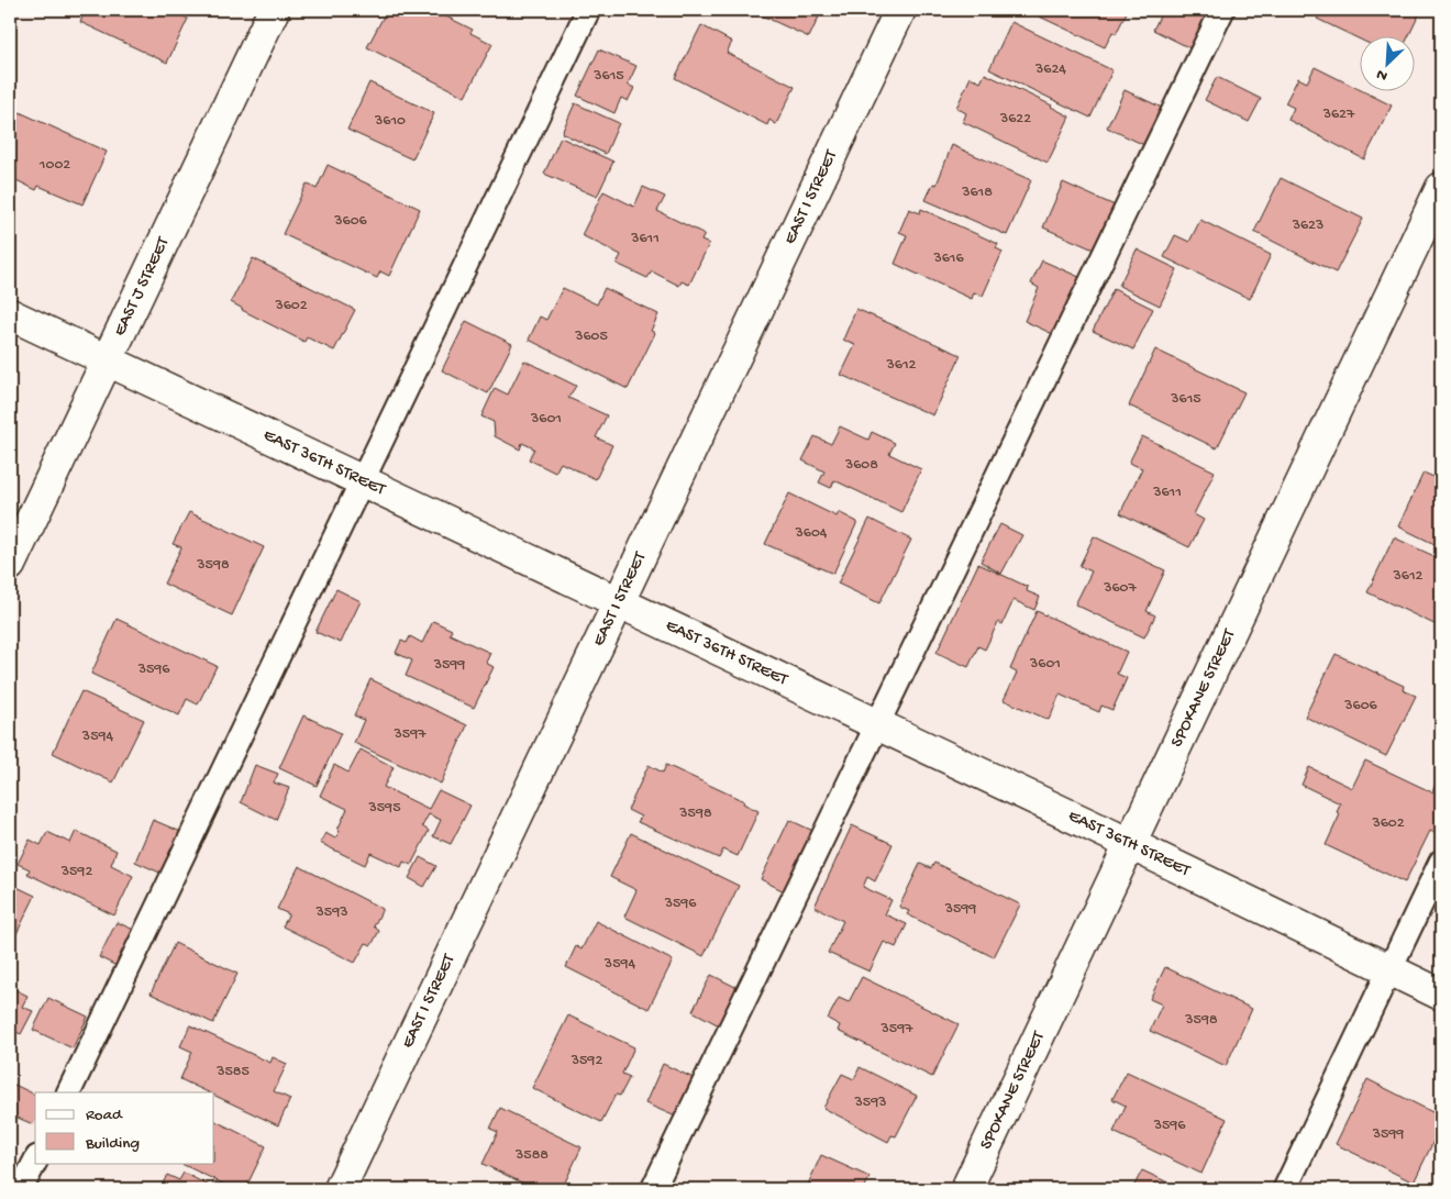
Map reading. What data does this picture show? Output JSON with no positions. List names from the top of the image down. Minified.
{"streets":{"street":["EAST I STREET","EAST J STREET","EAST 36TH STREET","SPOKANE STREET"]},"crossings":[["EAST I STREET","EAST 36TH STREET"],["EAST J STREET","EAST 36TH STREET"],["EAST 36TH STREET","SPOKANE STREET"]],"house_numbers":["3624","3615","3627","3622","3610","1002","3618","3606","3623","3611","3616","3602","3605","3612","3615","3601","3608","3611","3604","3598","3612","3607","3601","3599","3596","3606","3597","3594","3595","3598","3602","3592","3596","3599","3593","3594","3598","3597","3592","3585","3593","3596","3599","3588"],"legend":["Road","Building"],"north":"bottom left"}
